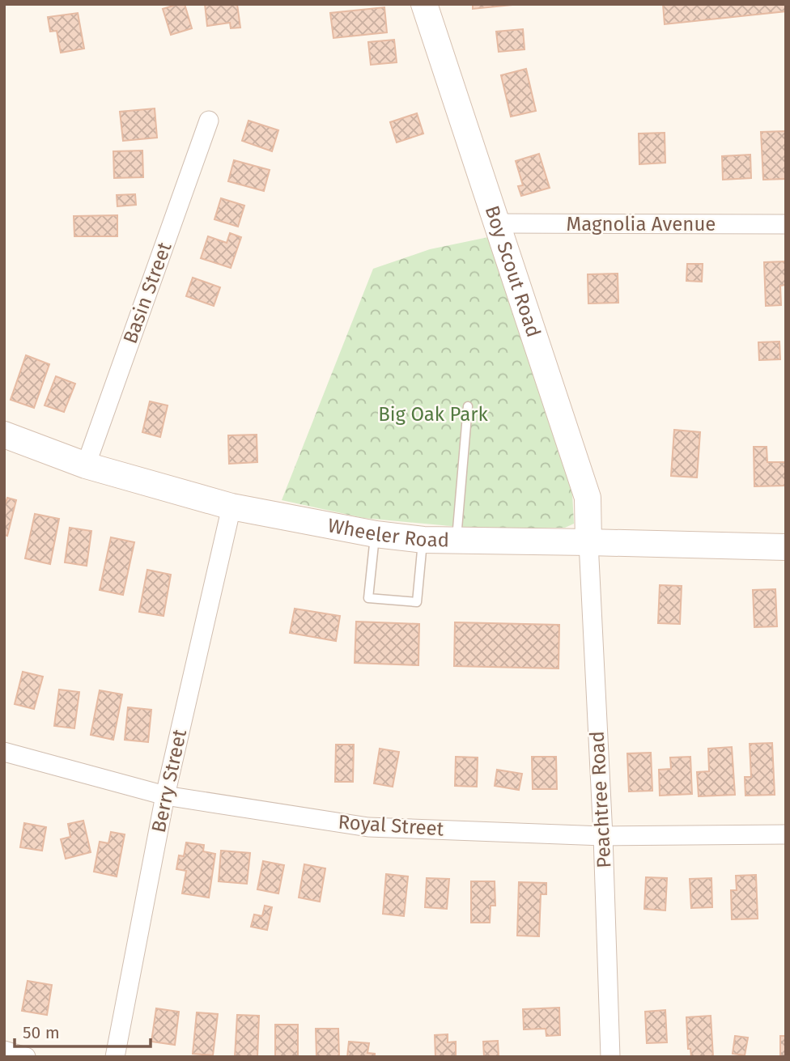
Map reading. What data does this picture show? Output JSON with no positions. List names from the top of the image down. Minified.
{"streets":{"street":["Magnolia Avenue","Boy Scout Road","Basin Street","Wheeler Road","Berry Street","Peachtree Road","Royal Street"]},"crossings":[["Magnolia Avenue","Boy Scout Road"],["Boy Scout Road","Wheeler Road"],["Boy Scout Road","Peachtree Road"],["Basin Street","Wheeler Road"],["Wheeler Road","Berry Street"],["Wheeler Road","Peachtree Road"],["Berry Street","Royal Street"],["Peachtree Road","Royal Street"]],"parks":["Big Oak Park"],"scale_bar":"50 m"}
